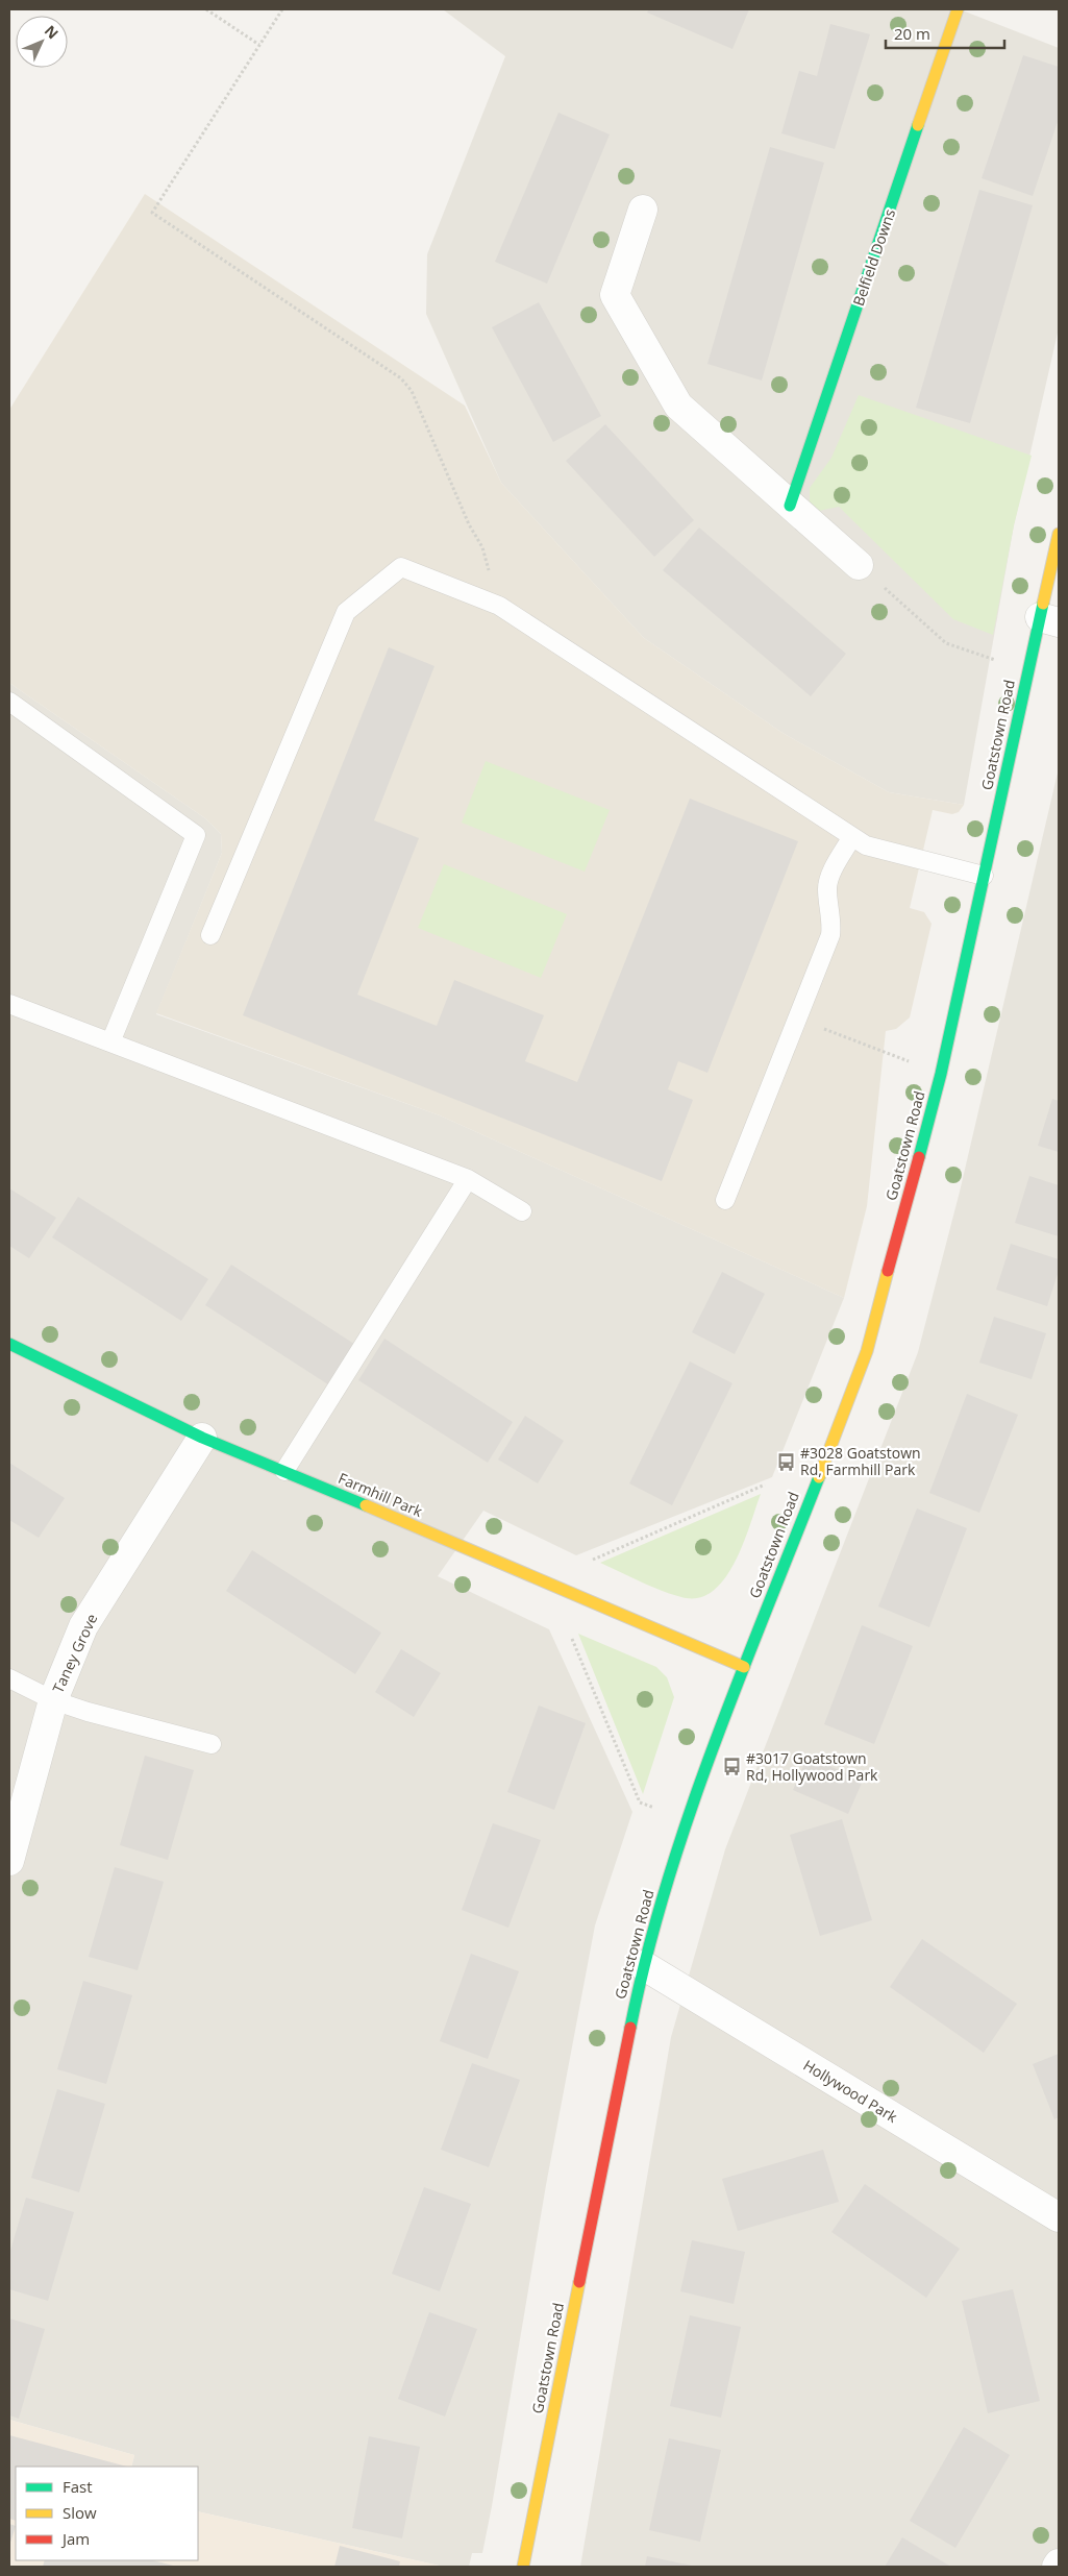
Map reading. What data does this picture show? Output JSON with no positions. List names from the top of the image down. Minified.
{"streets":{"main road":["Belfield Downs","Goatstown Road","Farmhill Park"],"street":["Taney Grove","Hollywood Park"]},"crossings":[["Goatstown Road","Farmhill Park"],["Goatstown Road","Hollywood Park"],["Farmhill Park","Taney Grove"]],"places":{"bus stop":["#3028 Goatstown Rd, Farmhill Park","#3017 Goatstown Rd, Hollywood Park"]},"legend":["Fast","Slow","Jam"],"scale_bar":"20 m","north":"top right"}
